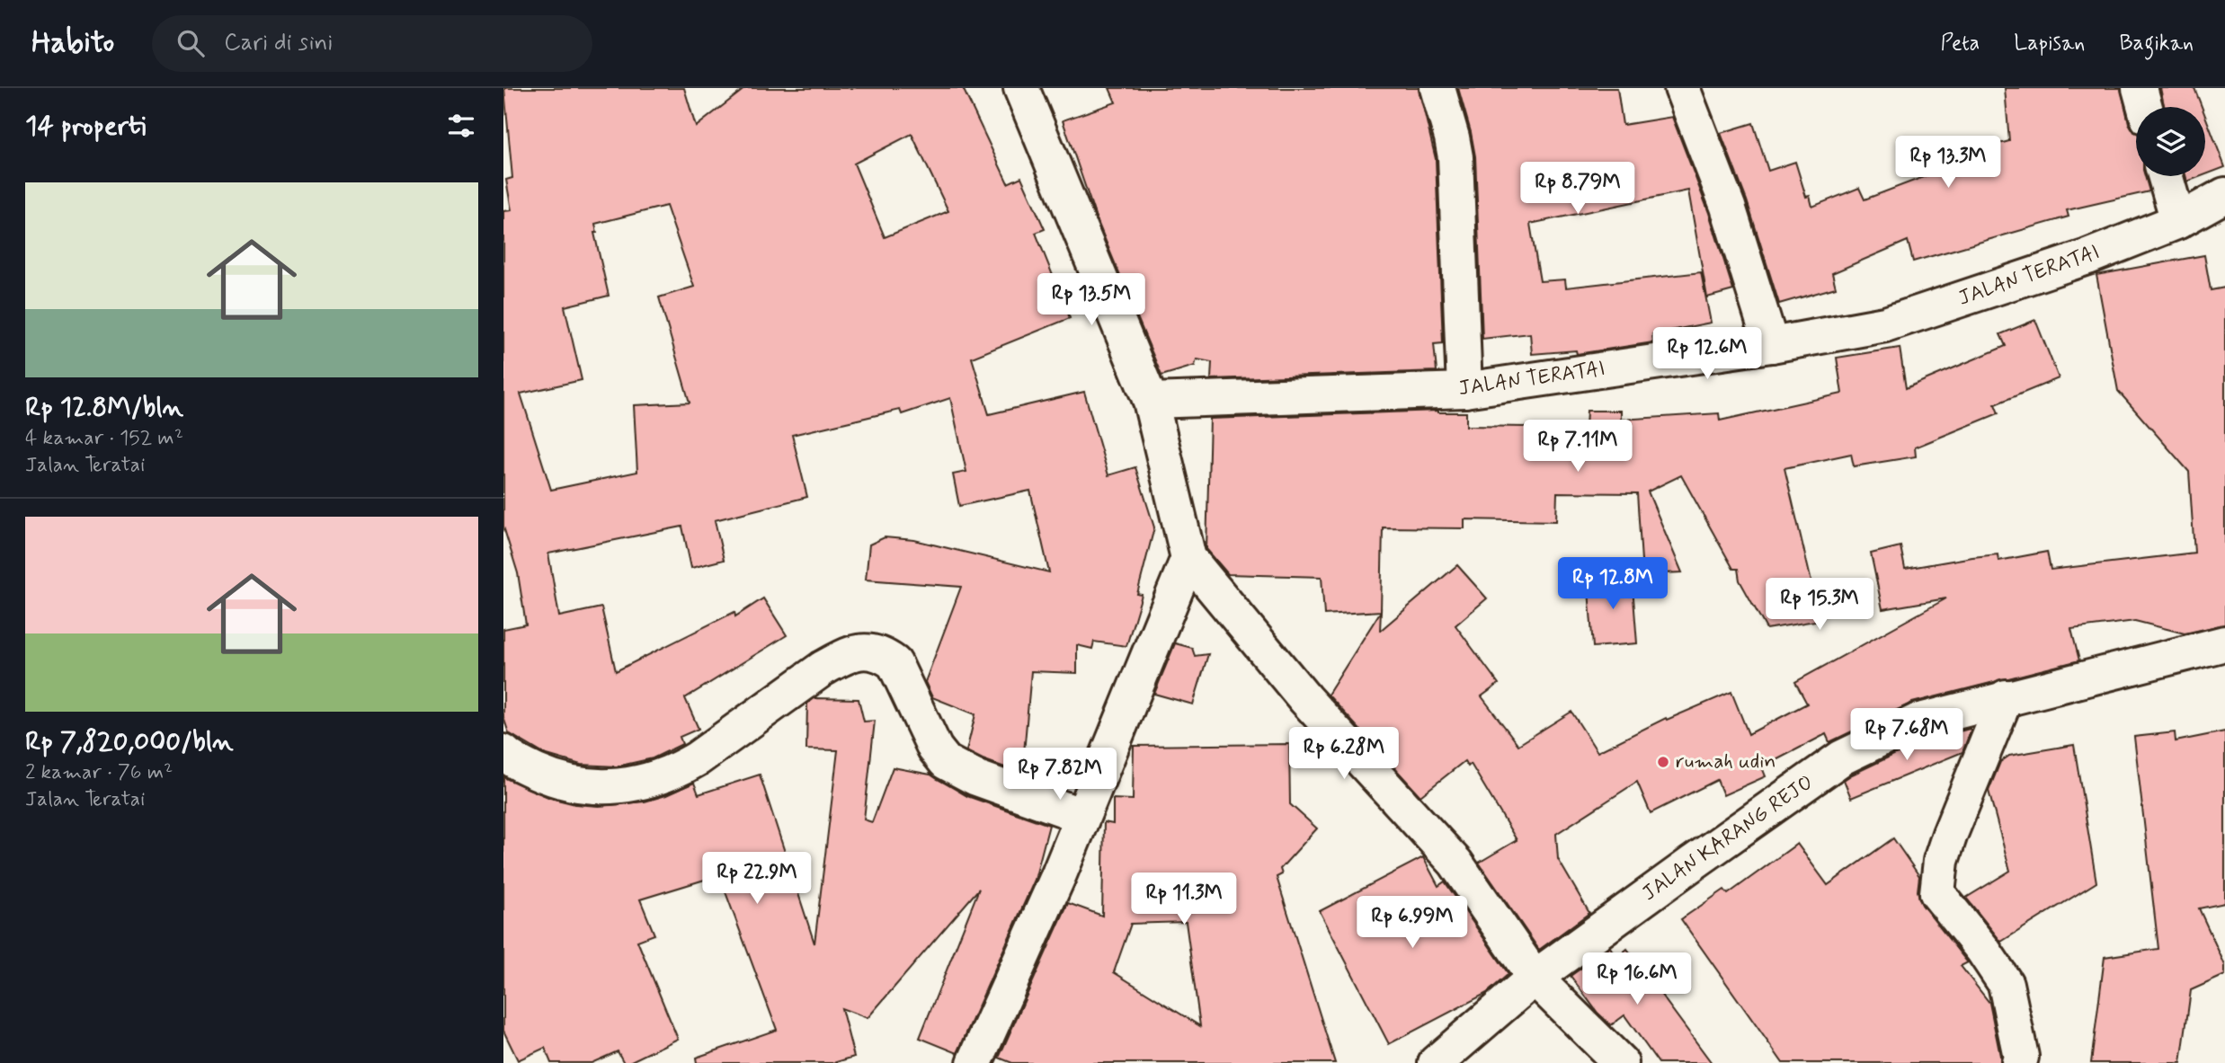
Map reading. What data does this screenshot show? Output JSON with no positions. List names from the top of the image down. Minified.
{"streets":{"street":["JALAN TERATAI","JALAN KARANG REJO"]},"places":["rumah udin"],"page":{"header":"Habito","search":"Cari di sini","nav":["Peta","Lapisan","Bagikan"],"heading":"14 properti","price":["Rp 13.3M","Rp 8.79M","Rp 13.5M","Rp 12.6M","Rp 7.11M","Rp 12.8M","Rp 15.3M","Rp 7.68M","Rp 6.28M","Rp 7.82M","Rp 22.9M","Rp 11.3M","Rp 6.99M","Rp 16.6M"],"list":[{"name":"Rp 12.8M/bln","note":"4 kamar · 152 m² · Jalan Teratai"},{"name":"Rp 7,820,000/bln","note":"2 kamar · 76 m² · Jalan Teratai"}]}}
